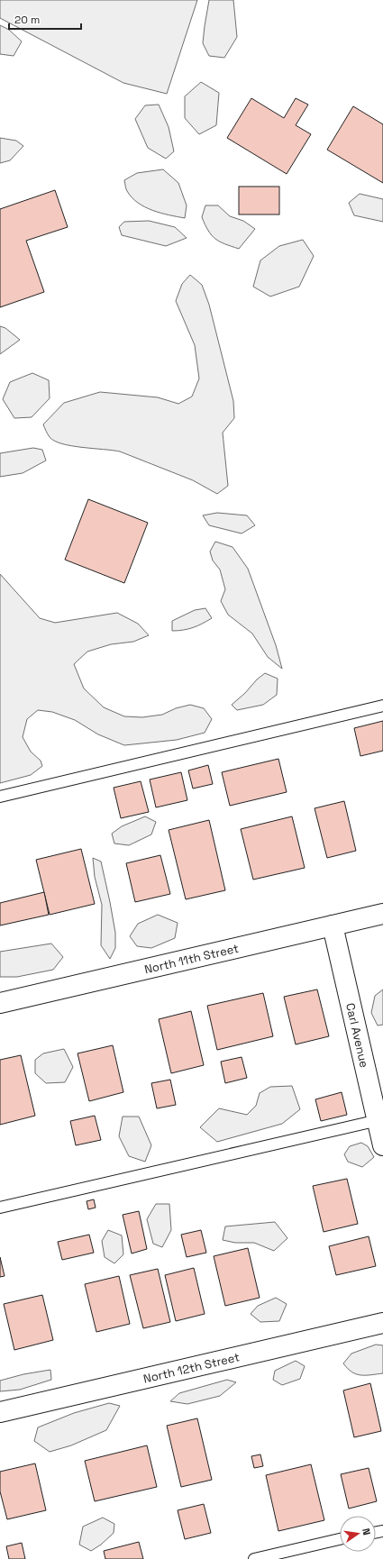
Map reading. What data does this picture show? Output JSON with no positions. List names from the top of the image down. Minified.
{"streets":{"street":["North 11th Street","Carl Avenue","North 12th Street"]},"crossings":[["North 11th Street","Carl Avenue"]],"scale_bar":"20 m","north":"right"}
